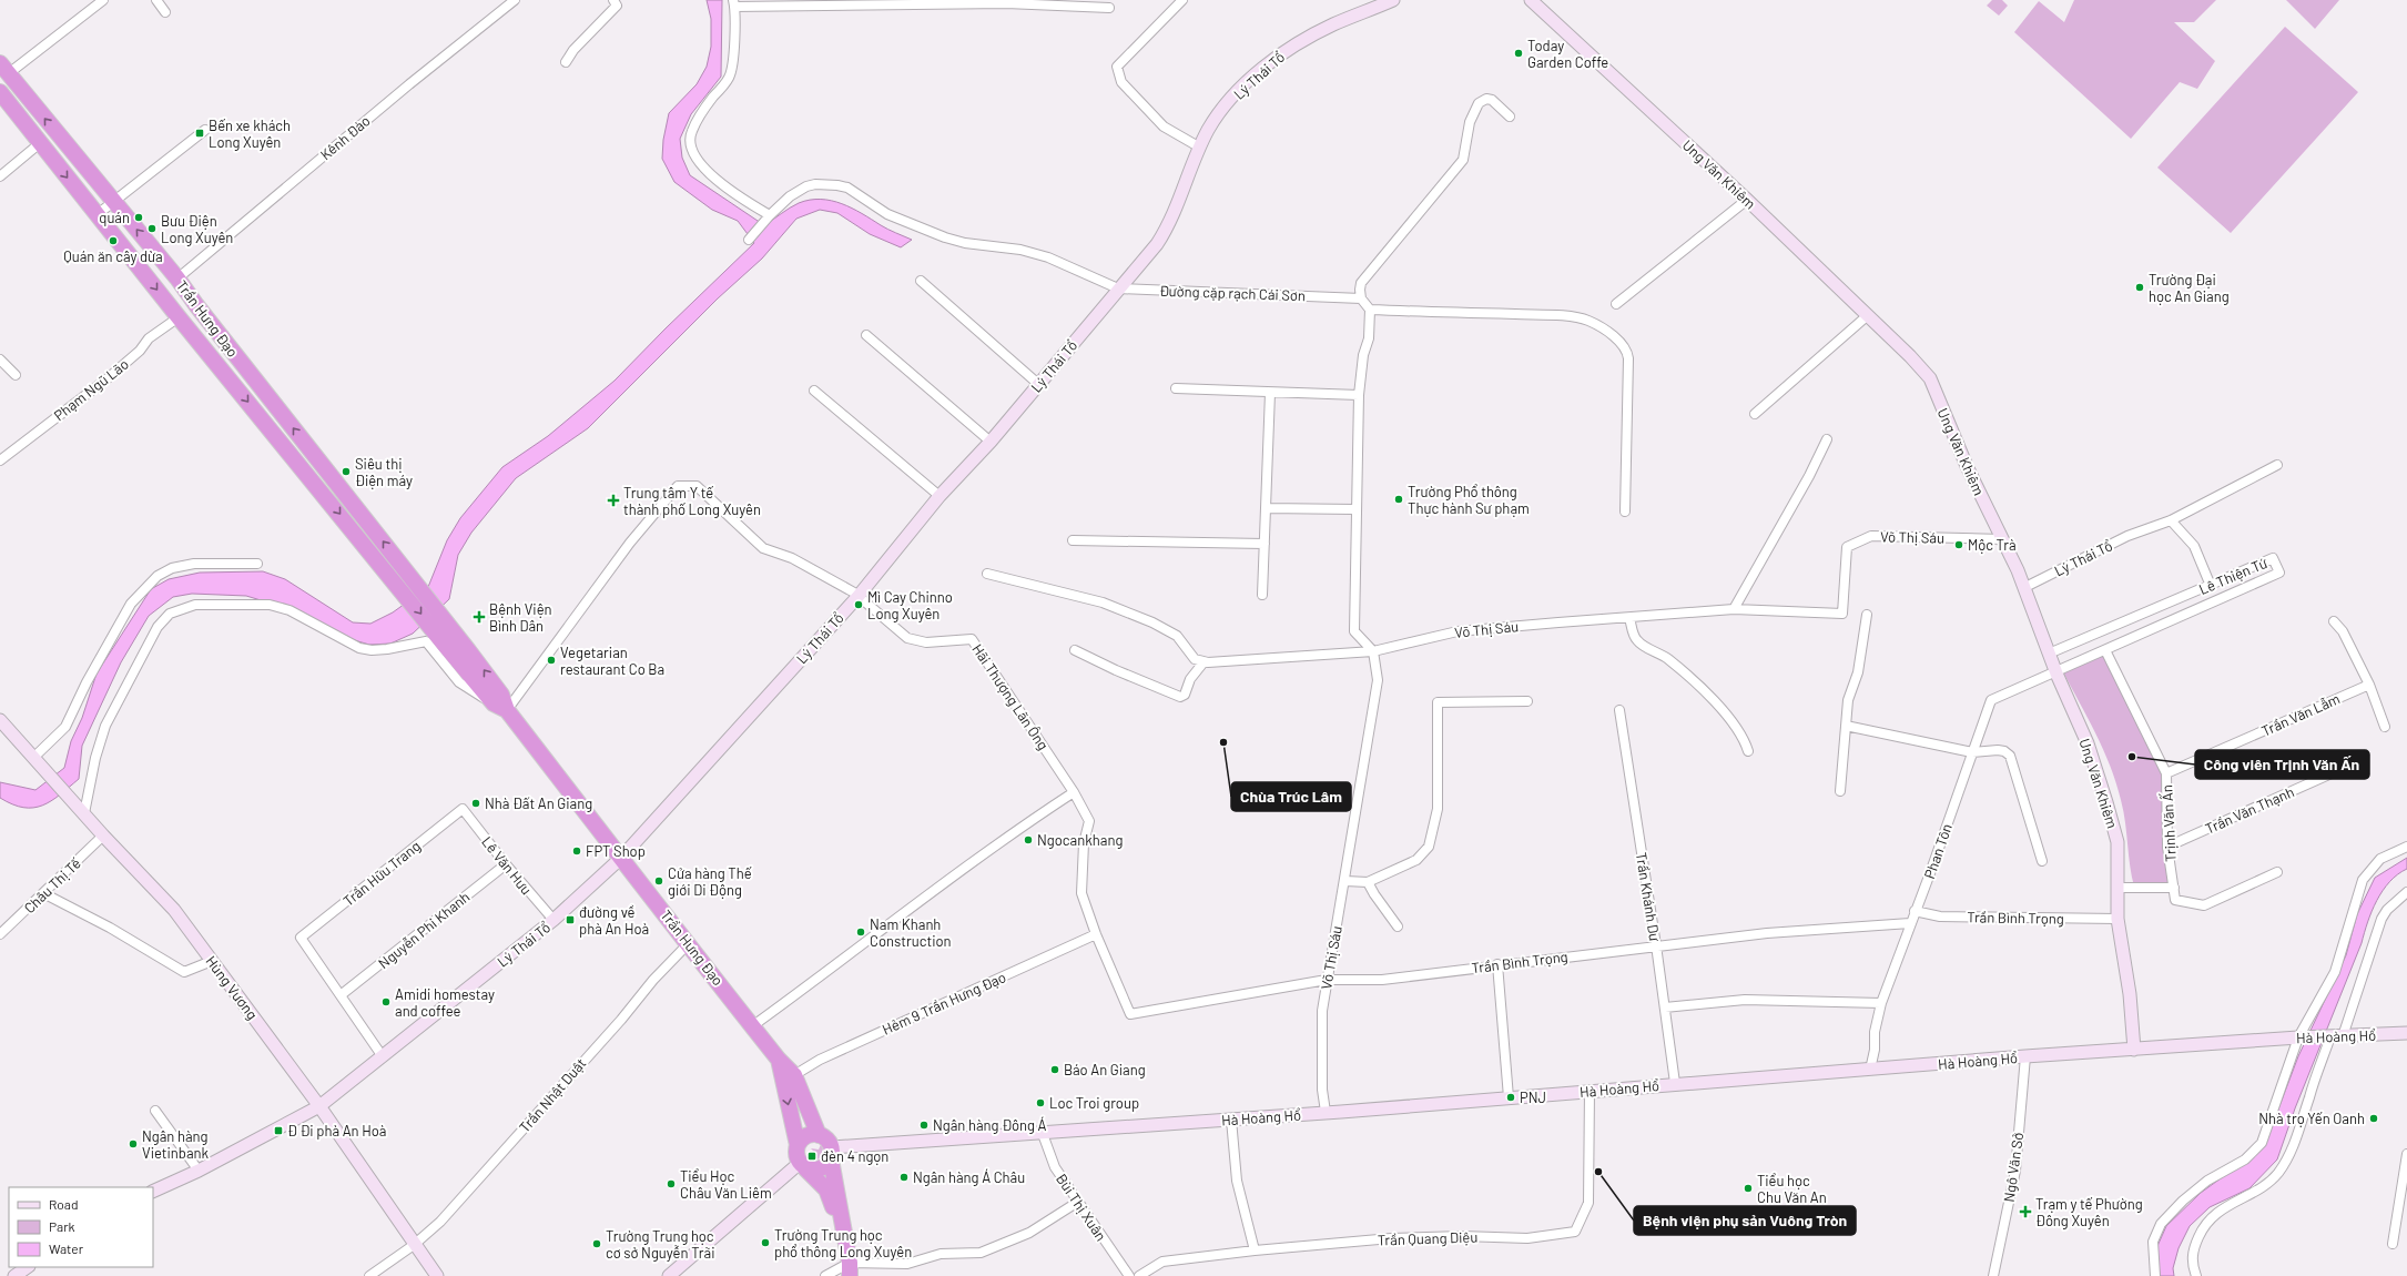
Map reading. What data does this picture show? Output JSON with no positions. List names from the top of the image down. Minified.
{"streets":{"highway":["Trần Hưng Đạo"],"street":["Lý Thái Tổ","Kênh Đào","Ung Văn Khiêm","Đường cặp rạch Cái Sơn","Phạm Ngũ Lão","Võ Thị Sáu","Lê Thiện Tứ","Hãi Thượng Lãn Ông","Trần Văn Lẫm","Trần Văn Thạnh","Trịnh Văn Ấn","Phan Tôn","Lê Văn Hưu","Trần Hữu Trang","Châu Thị Tế","Trần Khánh Dư","Trần Bình Trọng","Nguyễn Phi Khanh","Hùng Vương","Hẻm 9 Trần Hưng Đạo","Hà Hoàng Hổ","Trần Nhật Duật","Ngô Văn Sở","Bùi Thị Xuân","Trần Quang Diệu"]},"crossings":[["Lý Thái Tổ","Ung Văn Khiêm"],["Lý Thái Tổ","Đường cặp rạch Cái Sơn"],["Lý Thái Tổ","Trần Hưng Đạo"],["Lý Thái Tổ","Hãi Thượng Lãn Ông"],["Lý Thái Tổ","Lê Văn Hưu"],["Lý Thái Tổ","Hùng Vương"],["Kênh Đào","Trần Hưng Đạo"],["Ung Văn Khiêm","Võ Thị Sáu"],["Ung Văn Khiêm","Lê Thiện Tứ"],["Ung Văn Khiêm","Phan Tôn"],["Ung Văn Khiêm","Trần Bình Trọng"],["Ung Văn Khiêm","Hà Hoàng Hổ"],["Trần Hưng Đạo","Phạm Ngũ Lão"],["Trần Hưng Đạo","Hãi Thượng Lãn Ông"],["Trần Hưng Đạo","Hẻm 9 Trần Hưng Đạo"],["Trần Hưng Đạo","Hà Hoàng Hổ"],["Trần Hưng Đạo","Trần Nhật Duật"],["Võ Thị Sáu","Trần Bình Trọng"],["Võ Thị Sáu","Hà Hoàng Hổ"],["Lê Thiện Tứ","Trịnh Văn Ấn"],["Lê Thiện Tứ","Phan Tôn"],["Hãi Thượng Lãn Ông","Trần Bình Trọng"],["Hãi Thượng Lãn Ông","Hẻm 9 Trần Hưng Đạo"],["Trần Văn Lẫm","Trịnh Văn Ấn"],["Trần Văn Thạnh","Trịnh Văn Ấn"],["Phan Tôn","Trần Bình Trọng"],["Phan Tôn","Hà Hoàng Hổ"],["Lê Văn Hưu","Trần Hữu Trang"],["Lê Văn Hưu","Nguyễn Phi Khanh"],["Trần Hữu Trang","Nguyễn Phi Khanh"],["Châu Thị Tế","Hùng Vương"],["Trần Khánh Dư","Trần Bình Trọng"],["Trần Khánh Dư","Hà Hoàng Hổ"],["Hùng Vương","Trần Nhật Duật"],["Hà Hoàng Hổ","Ngô Văn Sở"],["Hà Hoàng Hổ","Bùi Thị Xuân"],["Hà Hoàng Hổ","Trần Quang Diệu"]],"places":{"other":["Today Garden Coffe","quán","Bưu Điện Long Xuyên","Quán ăn cây dừa","Trường Đại học An Giang","Siêu thị Điện máy","Trường Phổ thông Thực hành Sư phạm","Mộc Trà","Mì Cay Chinno Long Xuyên","Vegetarian restaurant Co Ba","Chùa Trúc Lâm","Công viên Trịnh Văn Ấn","Nhà Đất An Giang","Ngocankhang","FPT Shop","Cửa hàng Thế giới Di Động","Nam Khanh Construction","Amidi homestay and coffee","Báo An Giang","PNJ","Loc Troi group","Nhà trọ Yến Oanh","Ngân hàng Đông Á","Ngân hàng Vietinbank","Bệnh viện phụ sản Vuông Tròn","Ngân hàng Á Châu","Tiểu Học Châu Văn Liêm","Tiểu học Chu Văn An","Trường Trung học phổ thông Long Xuyên","Trường Trung học cơ sở Nguyễn Trãi"],"transit":["Bến xe khách Long Xuyên","đường về phà An Hoà","Đ Đi phà An Hoà","đèn 4 ngọn"],"health":["Trung tâm Y tế thành phố Long Xuyên","Bệnh Viện Bình Dân","Trạm y tế Phường Đông Xuyên"]},"legend":["Road","Park","Water"]}
